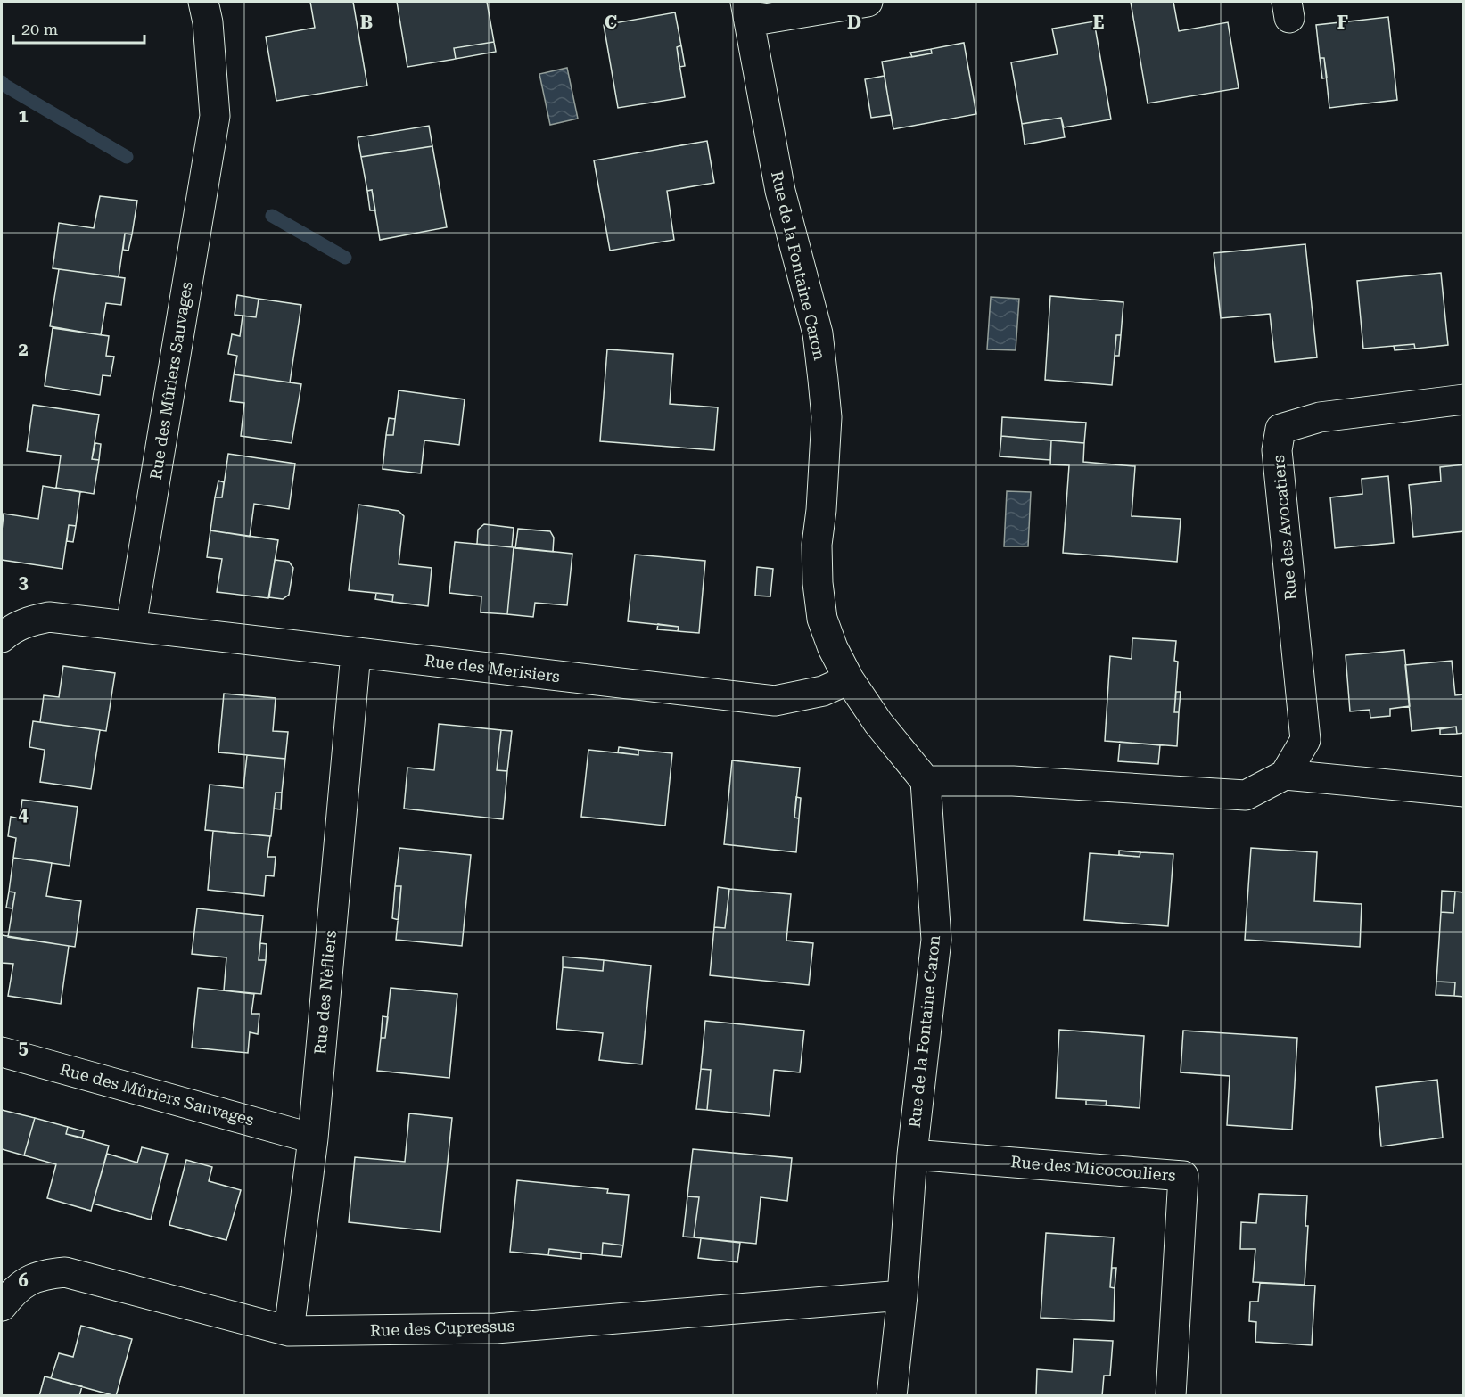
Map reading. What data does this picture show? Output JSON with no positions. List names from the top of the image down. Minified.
{"streets":{"street":["Rue de la Fontaine Caron","Rue des Mûriers Sauvages","Rue des Avocatiers","Rue des Merisiers","Rue des Nèfliers","Rue des Micocouliers","Rue des Cupressus"]},"crossings":[["Rue de la Fontaine Caron","Rue des Merisiers"],["Rue de la Fontaine Caron","Rue des Micocouliers"],["Rue de la Fontaine Caron","Rue des Cupressus"],["Rue des Mûriers Sauvages","Rue des Merisiers"],["Rue des Mûriers Sauvages","Rue des Nèfliers"],["Rue des Merisiers","Rue des Nèfliers"],["Rue des Nèfliers","Rue des Cupressus"]],"scale_bar":"20 m","grid":{"columns":["B","C","D","E","F"],"rows":["1","2","3","4","5","6"]}}
